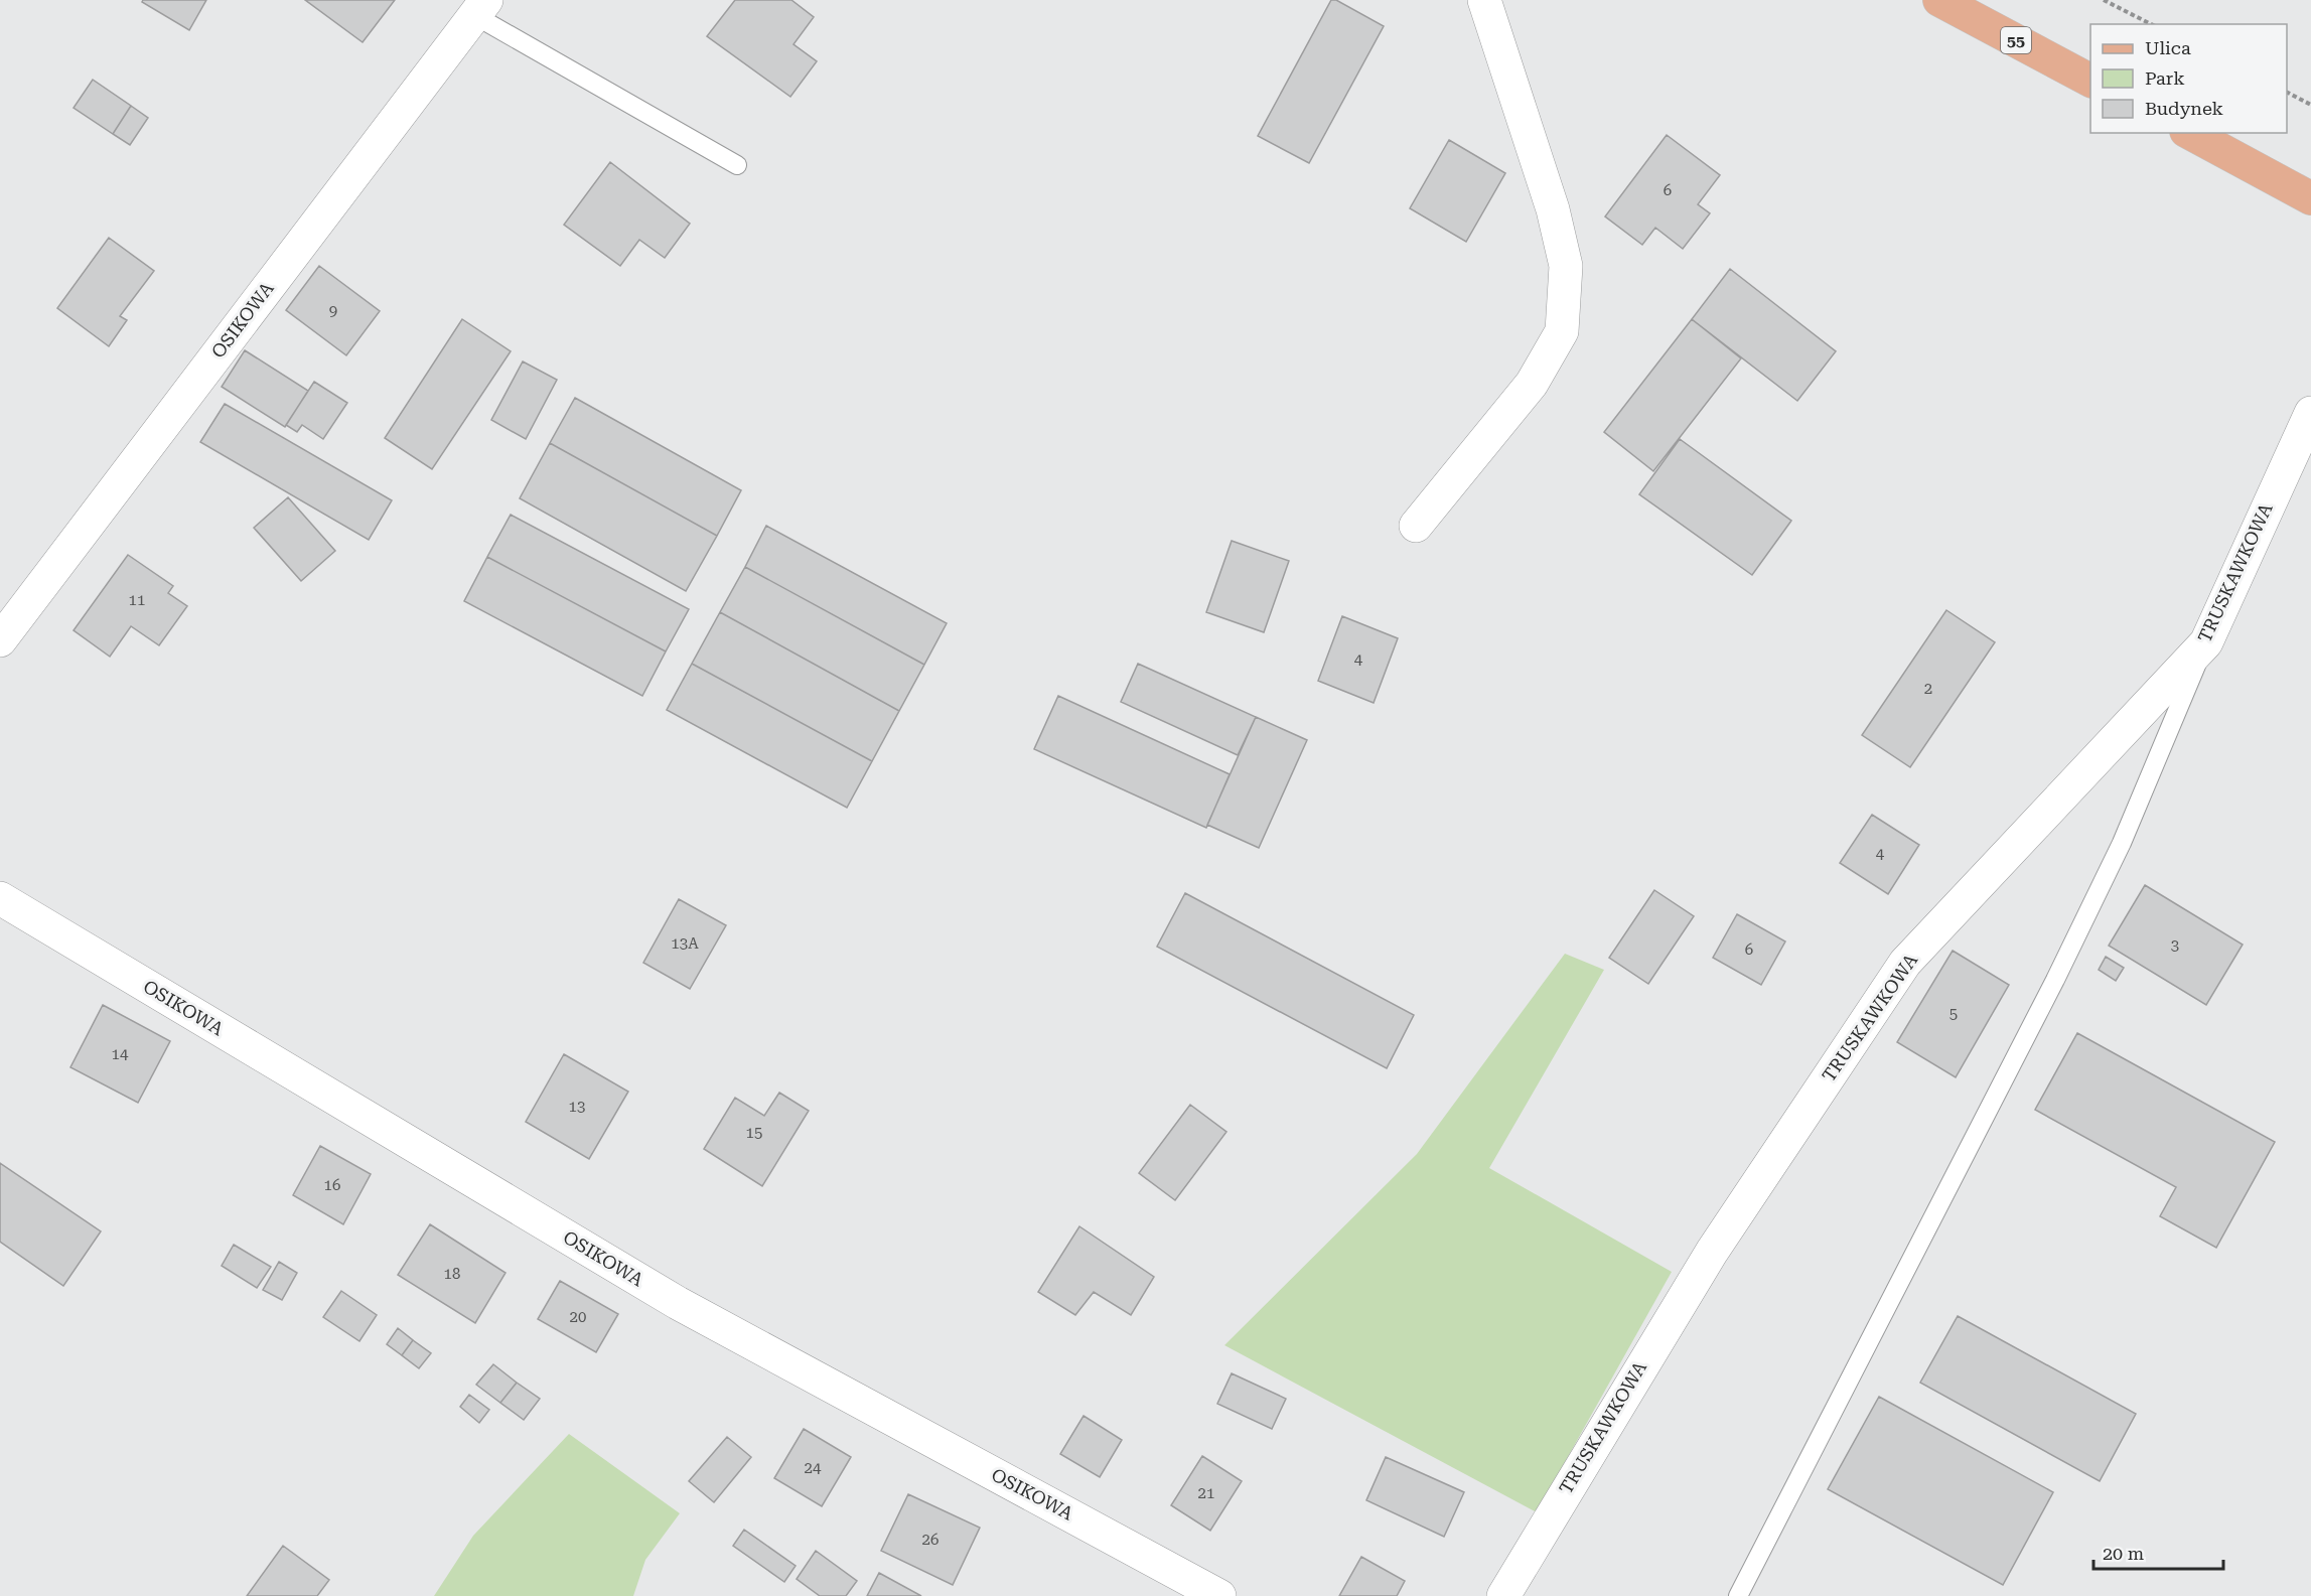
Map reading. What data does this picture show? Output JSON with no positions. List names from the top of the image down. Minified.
{"streets":{"main road":["55"],"street":["OSIKOWA","TRUSKAWKOWA"]},"house_numbers":["6","9","11","4","2","4","13A","3","6","5","14","13","15","16","18","20","24","21","26"],"legend":["Ulica","Park","Budynek"],"scale_bar":"20 m"}
